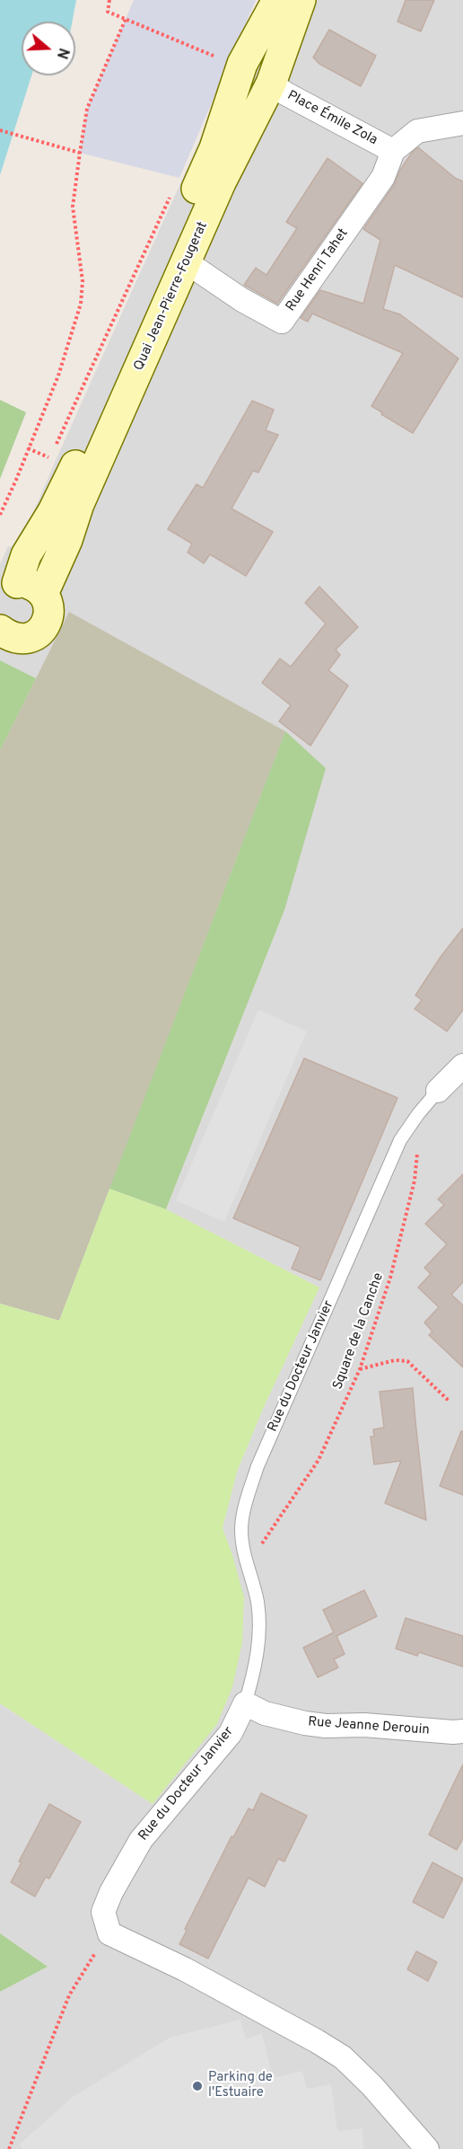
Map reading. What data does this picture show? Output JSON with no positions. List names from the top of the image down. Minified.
{"streets":{"main road":["Quai Jean-Pierre-Fougerat"],"street":["Place Émile Zola","Rue Henri Tahet","Rue du Docteur Janvier","Rue Jeanne Derouin"],"path":["Square de la Canche"]},"crossings":[["Place Émile Zola","Rue Henri Tahet"],["Place Émile Zola","Quai Jean-Pierre-Fougerat"],["Rue Henri Tahet","Quai Jean-Pierre-Fougerat"],["Square de la Canche","Rue du Docteur Janvier"],["Rue du Docteur Janvier","Rue Jeanne Derouin"]],"places":["Parking de l'Estuaire"],"north":"right"}
